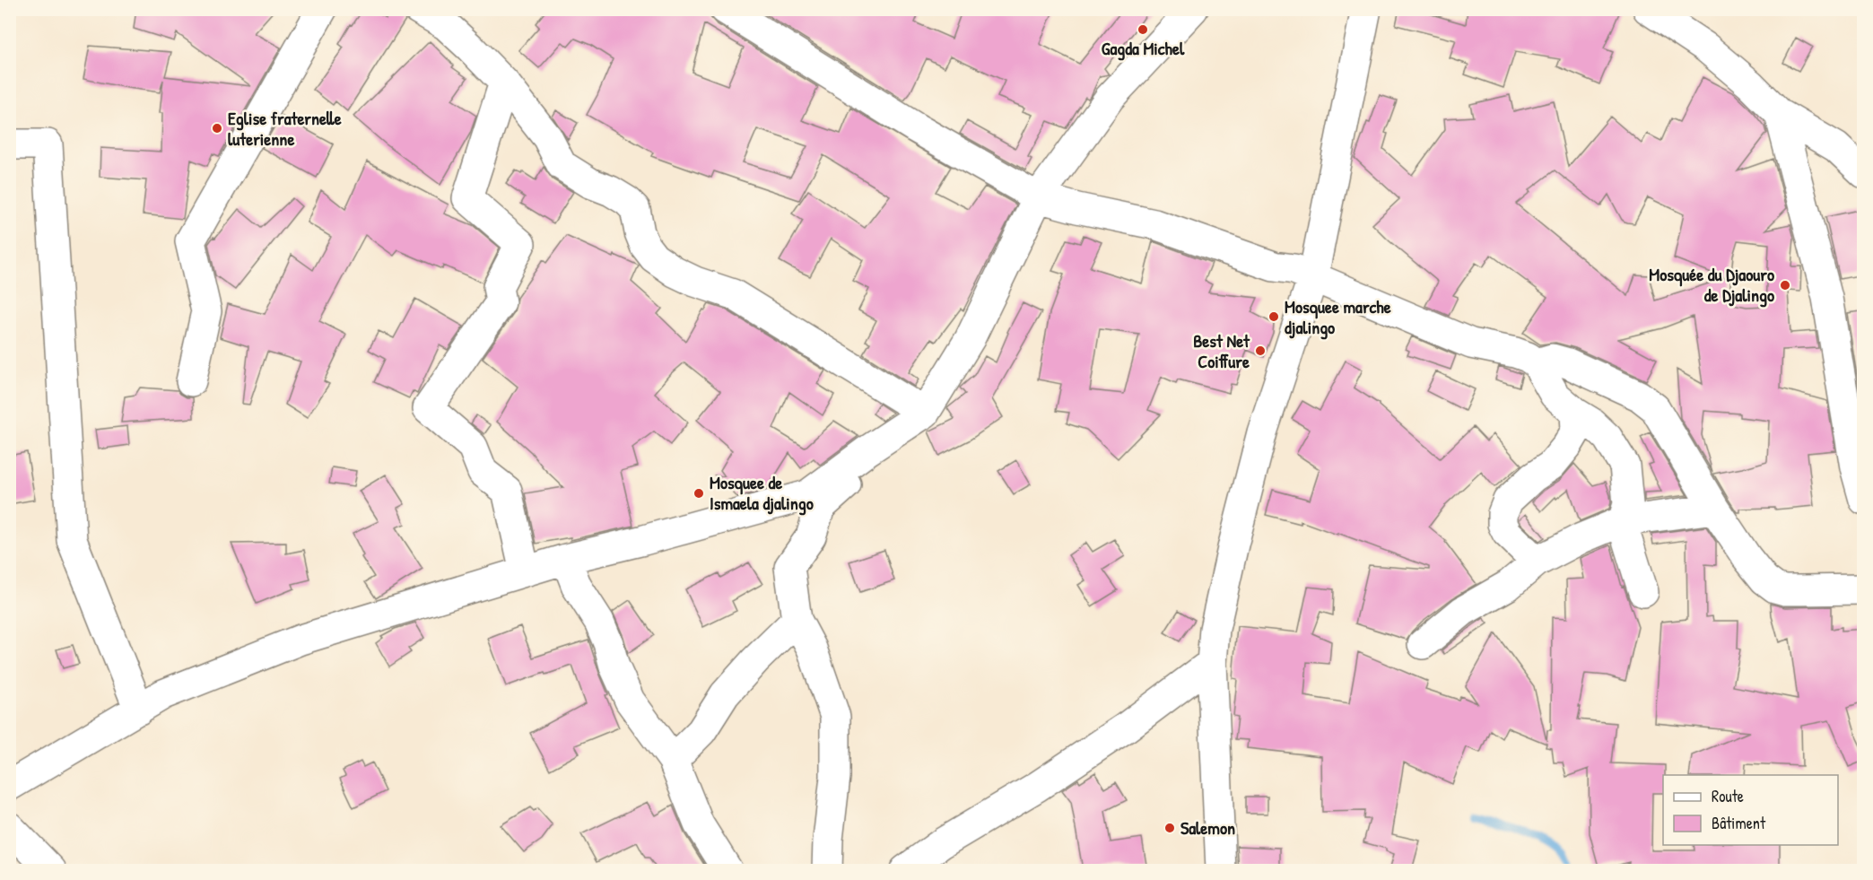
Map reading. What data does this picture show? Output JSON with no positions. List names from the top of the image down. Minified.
{"places":["Gagda Michel","Eglise fraternelle luterienne","Mosquée du Djaouro de Djalingo","Mosquee marche djalingo","Best Net Coiffure","Mosquee de Ismaela djalingo","Salemon"],"legend":["Route","Bâtiment"]}
